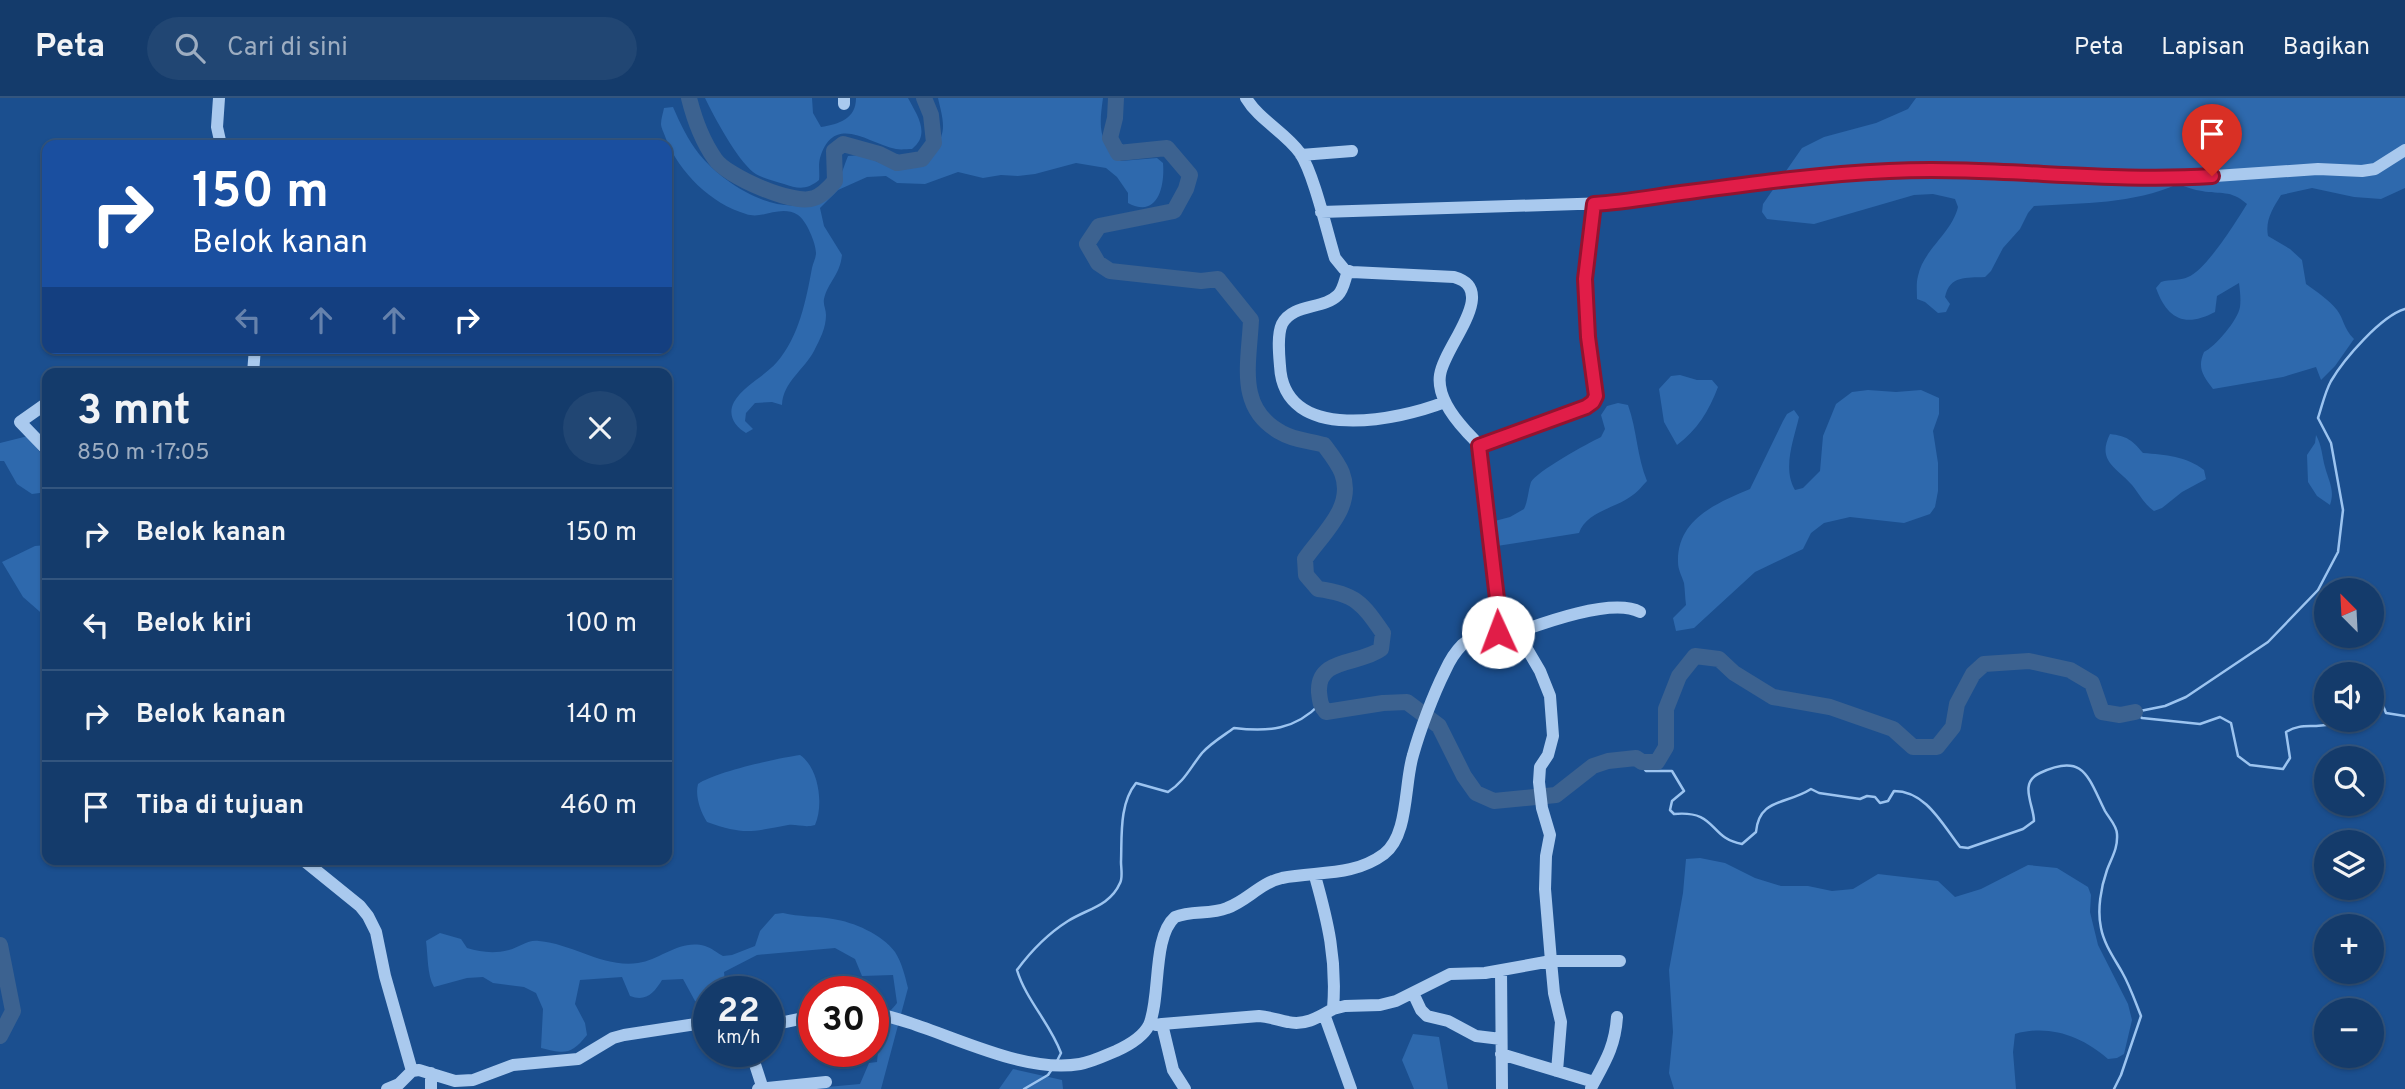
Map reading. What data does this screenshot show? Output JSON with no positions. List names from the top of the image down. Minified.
{"north":"top left","page":{"header":"Peta","search":"Cari di sini","nav":["Peta","Lapisan","Bagikan"],"turn":["150 m","Belok kanan"],"heading":["3 mnt","850 m · 17:05"],"list":[{"name":"Belok kanan","value":"150 m"},{"name":"Belok kiri","value":"100 m"},{"name":"Belok kanan","value":"140 m"},{"name":"Tiba di tujuan","value":"460 m"}],"map_buttons":["+","−"],"speed":"22 km/h","limit":"30"}}
